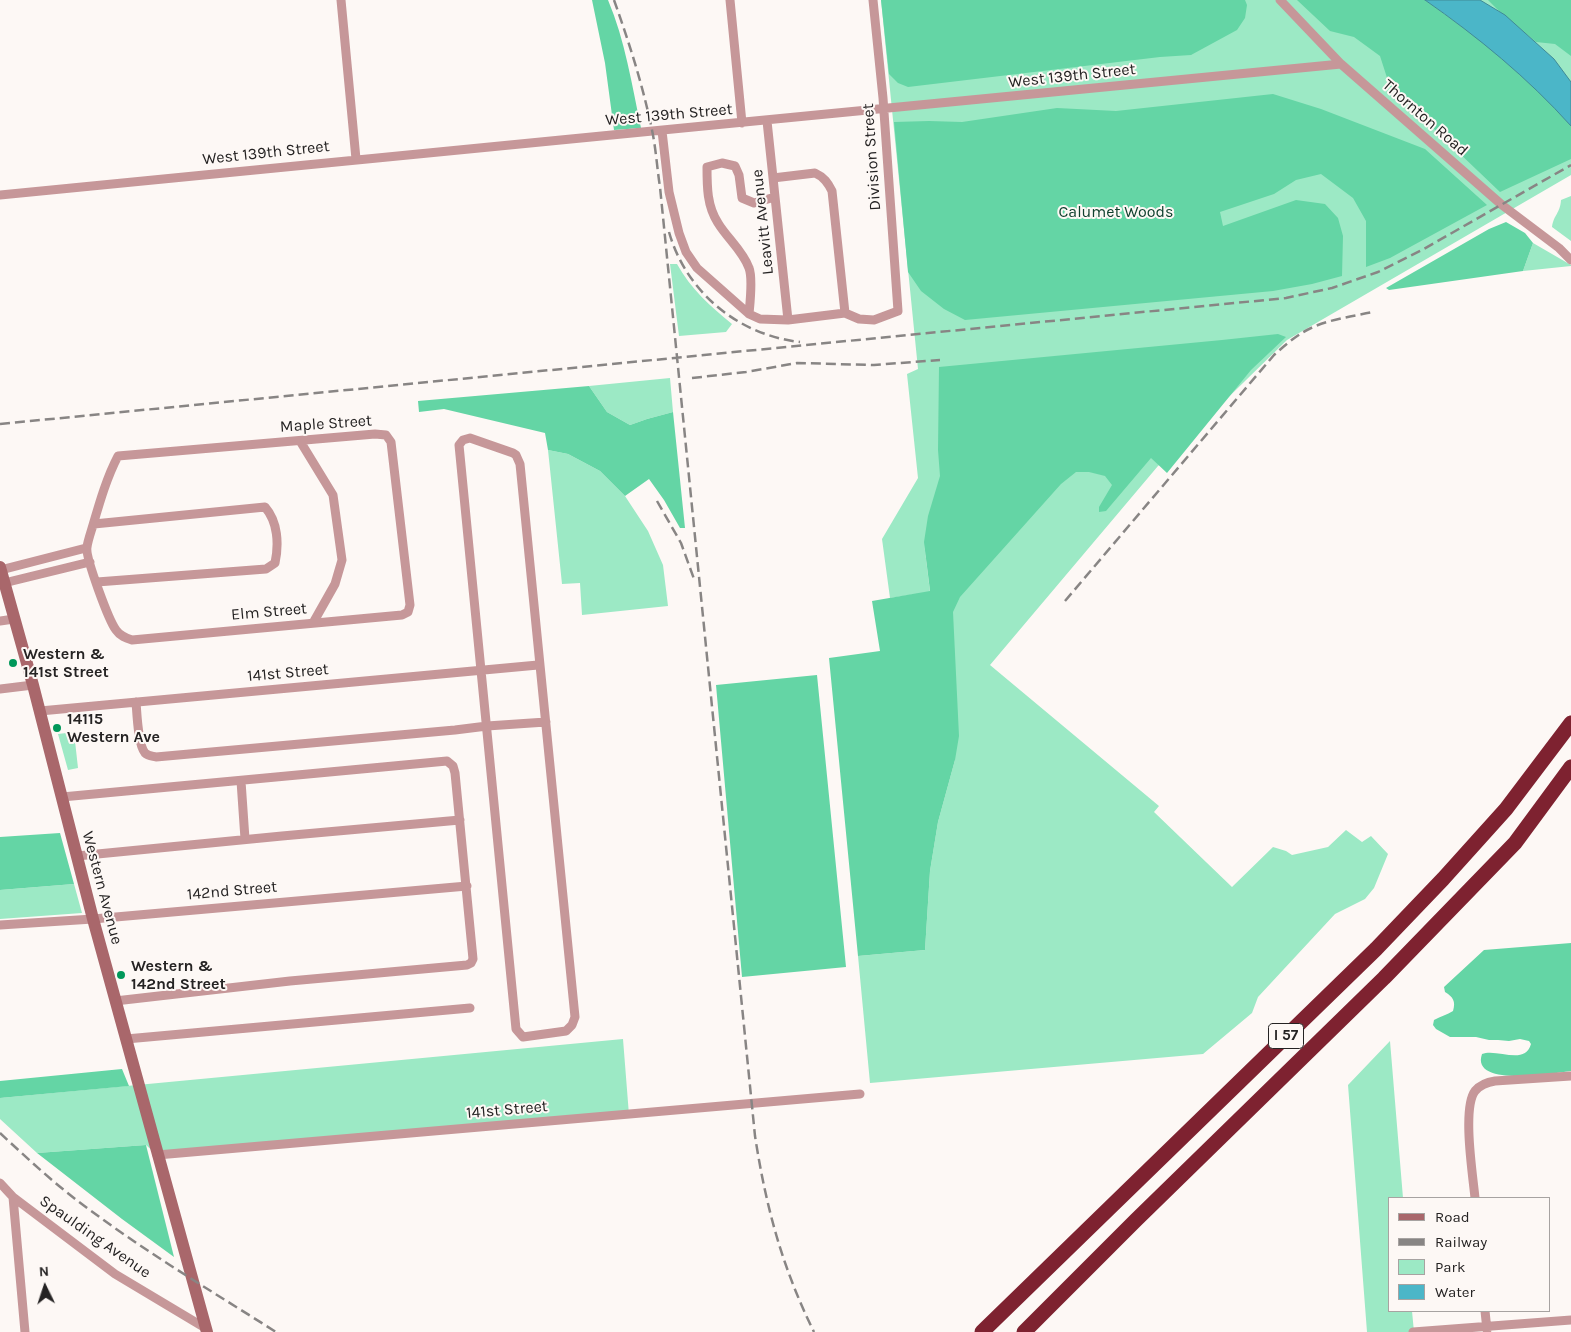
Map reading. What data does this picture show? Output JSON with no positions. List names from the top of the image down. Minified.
{"streets":{"highway":["I 57"],"main road":["Western Avenue"],"street":["West 139th Street","Thornton Road","Division Street","Leavitt Avenue","Maple Street","Elm Street","141st Street","142nd Street","Spaulding Avenue"]},"crossings":[["West 139th Street","Thornton Road"],["West 139th Street","Division Street"],["West 139th Street","Leavitt Avenue"],["Maple Street","Elm Street"],["141st Street","Western Avenue"],["Western Avenue","142nd Street"],["Western Avenue","Spaulding Avenue"]],"parks":["Calumet Woods"],"places":["Western & 141st Street","14115 Western Ave","Western & 142nd Street"],"legend":["Road","Railway","Park","Water"],"north":"top"}
